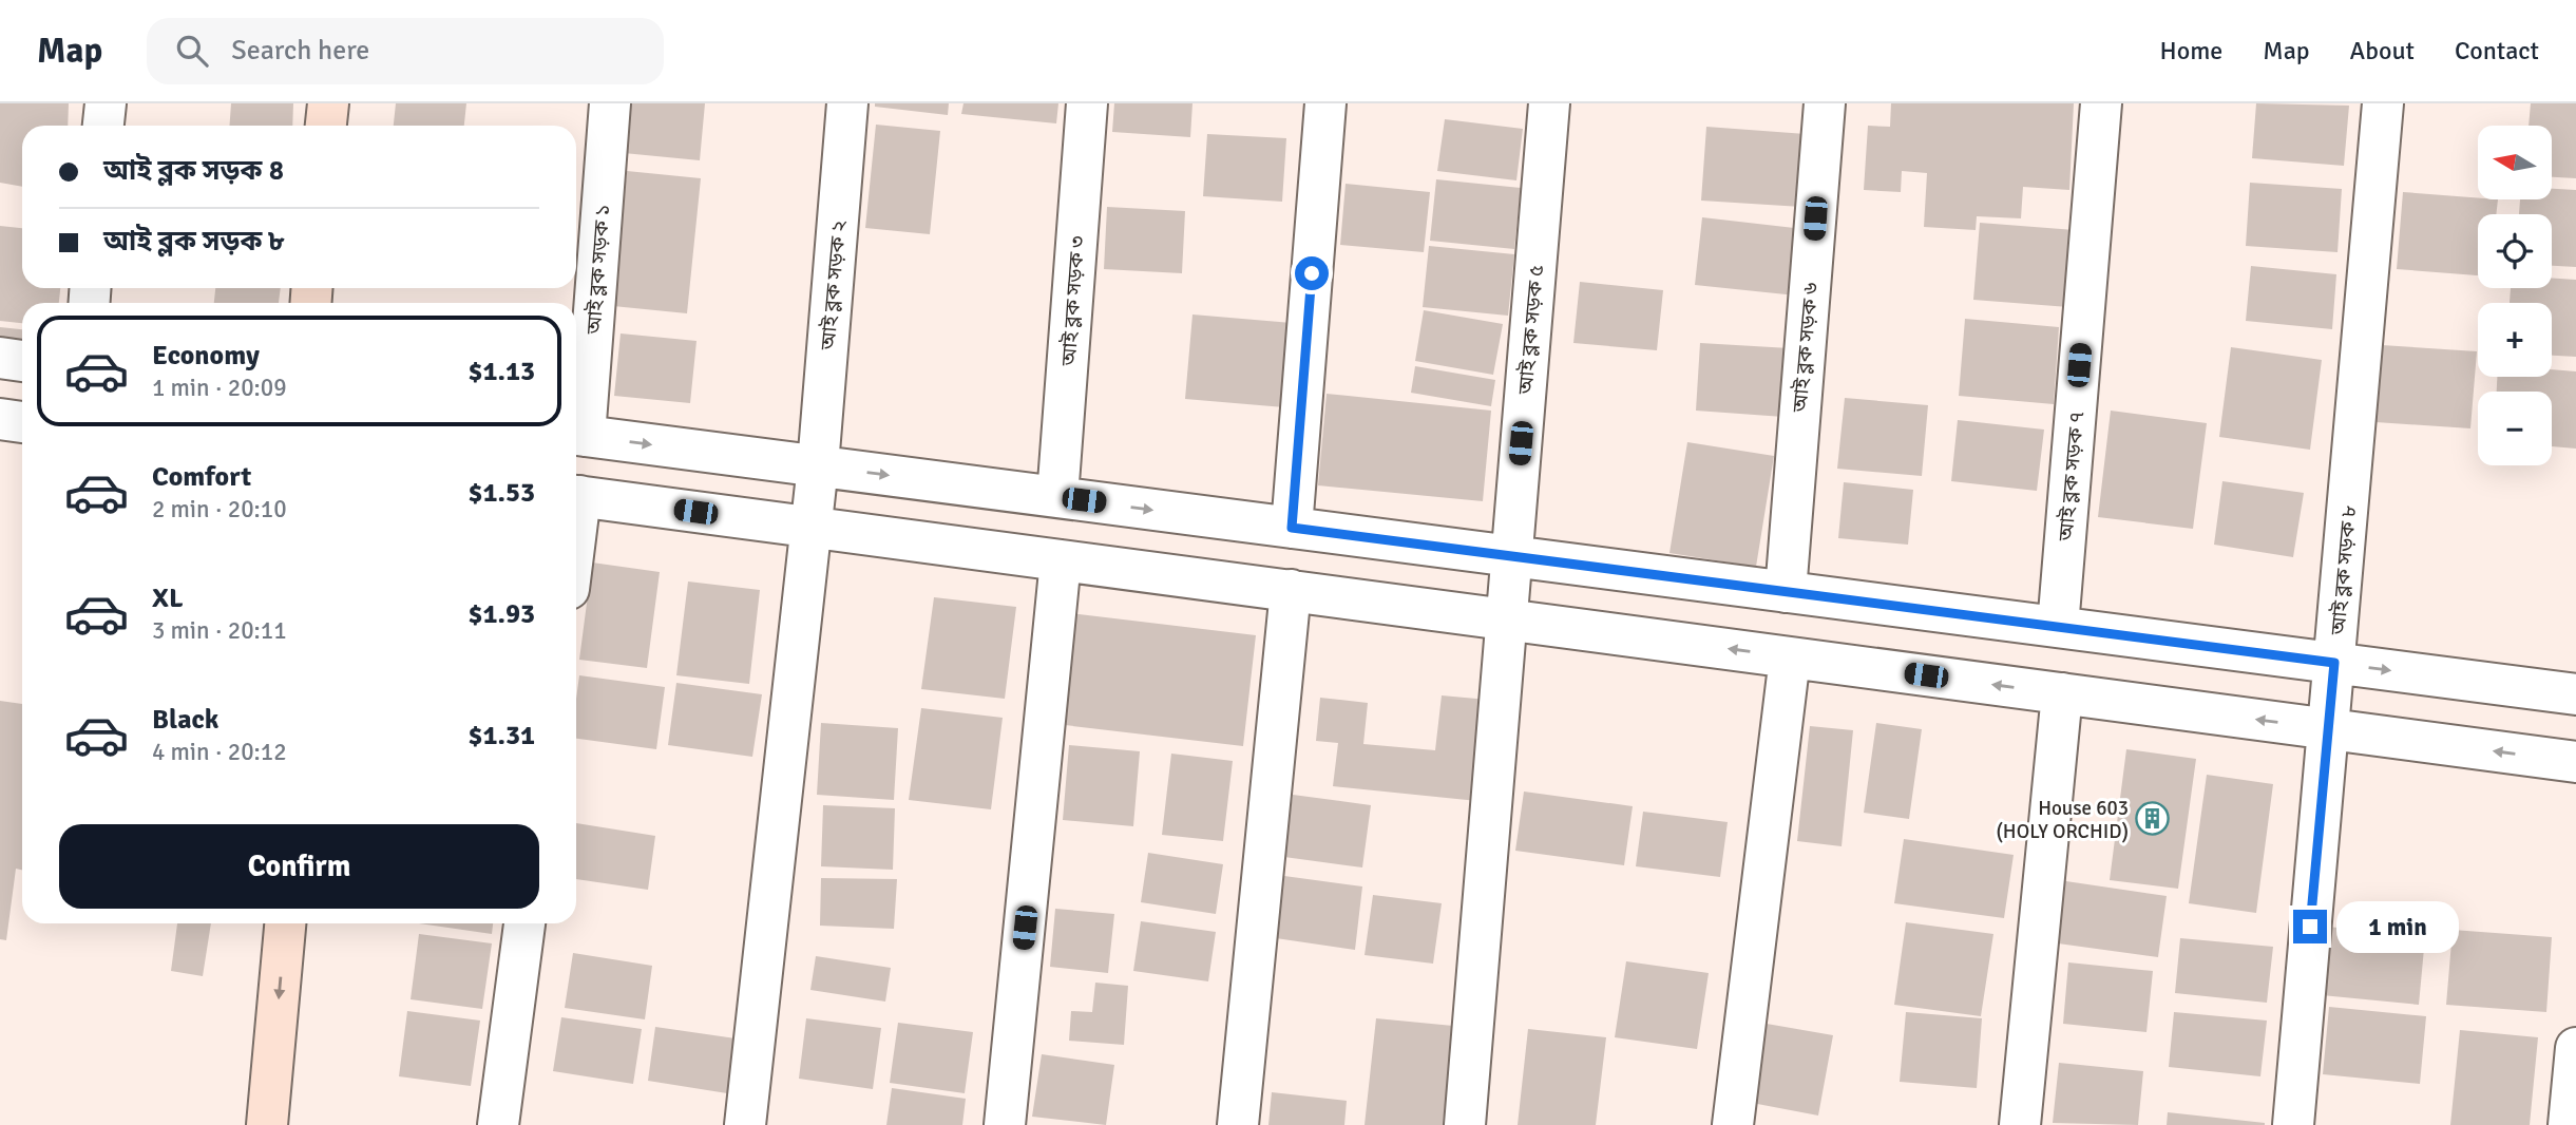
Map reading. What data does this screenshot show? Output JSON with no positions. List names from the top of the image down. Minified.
{"streets":{"street":["আই ব্লক সড়ক ১","আই ব্লক সড়ক ২","আই ব্লক সড়ক ৩","আই ব্লক সড়ক ৫","আই ব্লক সড়ক ৬","আই ব্লক সড়ক ৭","আই ব্লক সড়ক ৮"]},"places":{"building":["House 603 (HOLY ORCHID)"]},"north":"left","page":{"header":"Map","search":"Search here","nav":["Home","Map","About","Contact"],"map_buttons":["+","−"],"banner":["আই ব্লক সড়ক ৪","আই ব্লক সড়ক ৮"],"list":[{"name":"Economy","note":"1 min · 20:09","value":"$1.13"},{"name":"Comfort","note":"2 min · 20:10","value":"$1.53"},{"name":"XL","note":"3 min · 20:11","value":"$1.93"},{"name":"Black","note":"4 min · 20:12","value":"$1.31"}],"buttons":"Confirm","bubble":"1 min"}}
